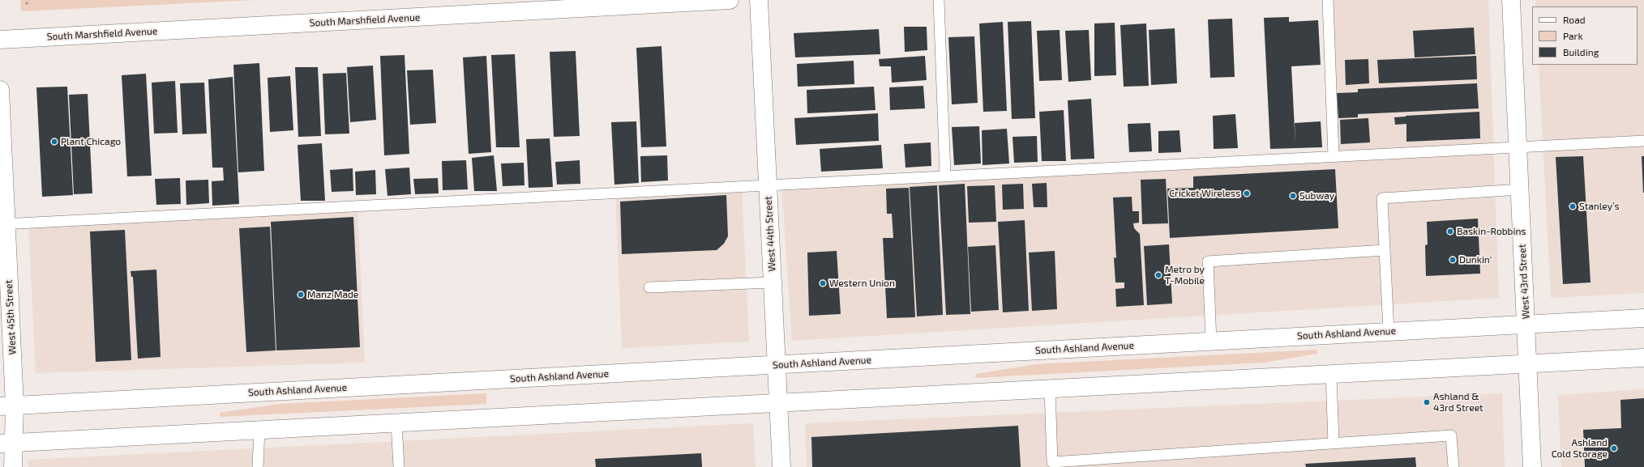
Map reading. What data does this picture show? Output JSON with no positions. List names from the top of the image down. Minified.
{"streets":{"main road":["South Marshfield Avenue","West 44th Street","West 43rd Street","West 45th Street","South Ashland Avenue"]},"crossings":[["West 44th Street","South Ashland Avenue"],["West 43rd Street","South Ashland Avenue"],["West 45th Street","South Ashland Avenue"]],"places":["Plant Chicago","Cricket Wireless","Subway","Stanley’s","Baskin-Robbins","Dunkin'","Metro by T-Mobile","Western Union","Manz Made","Ashland & 43rd Street","Ashland Cold Storage"],"legend":["Road","Park","Building"]}
